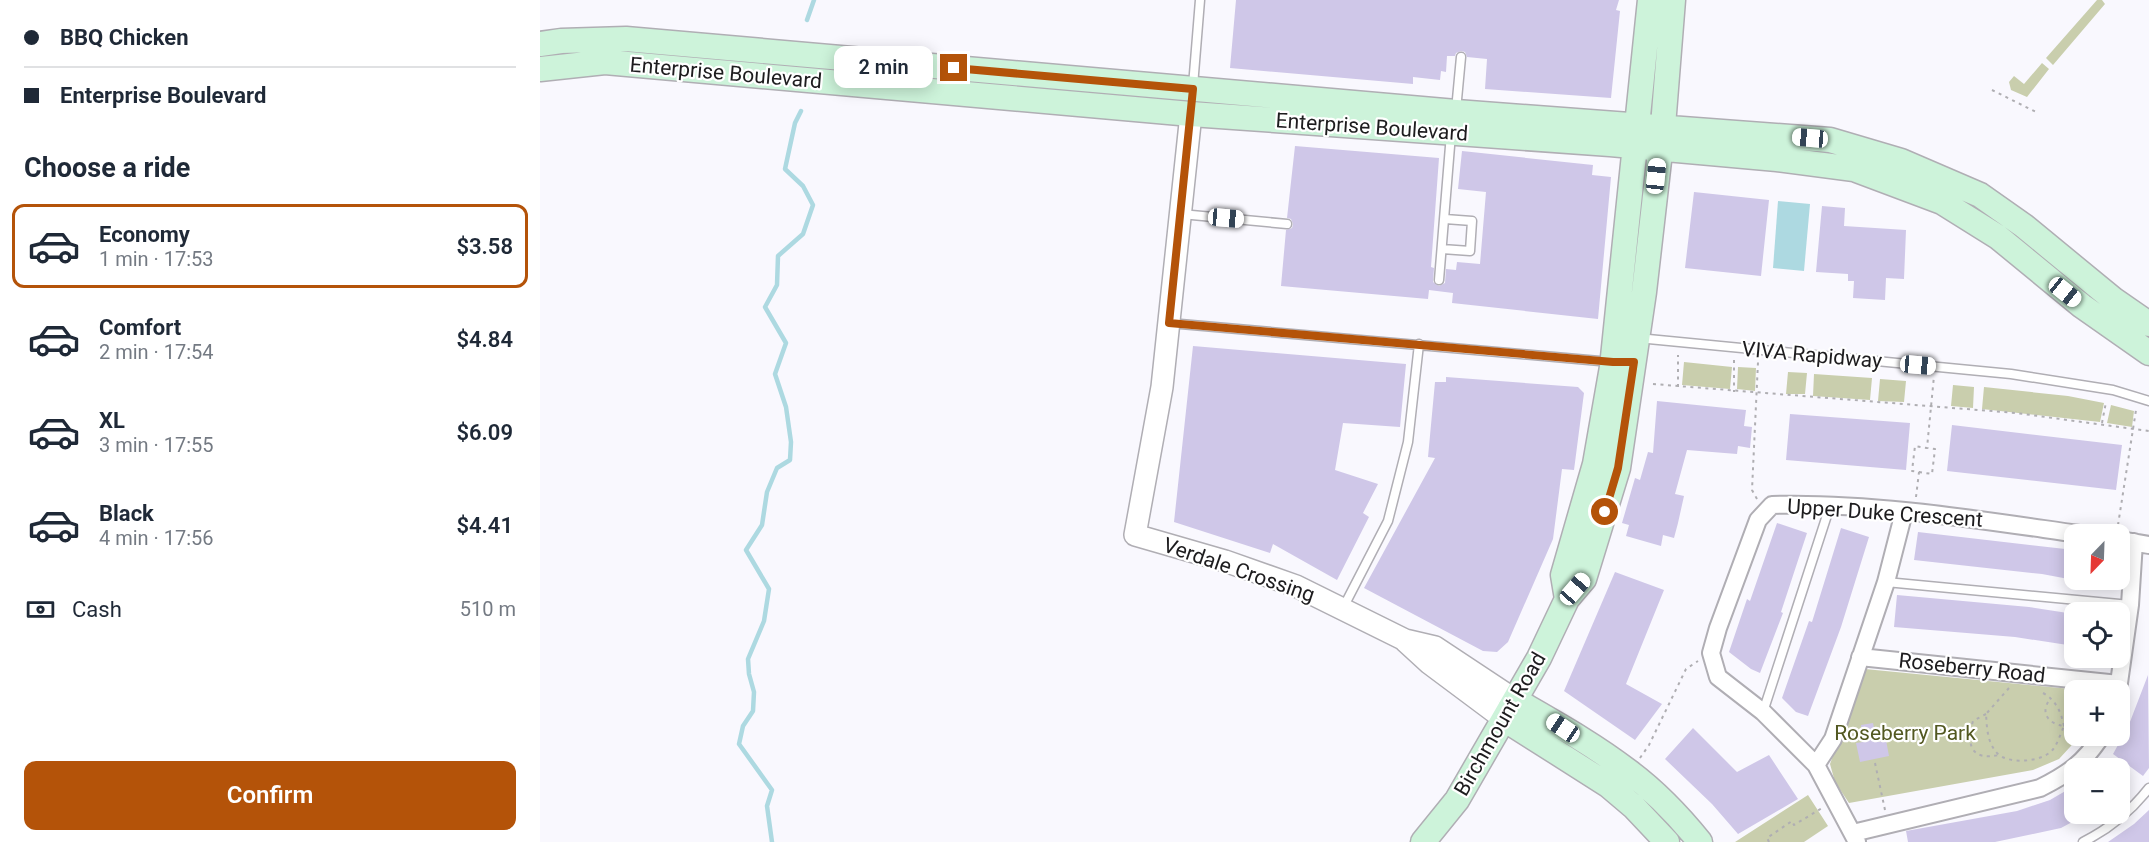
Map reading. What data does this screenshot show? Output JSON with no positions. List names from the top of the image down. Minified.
{"streets":{"main road":["Enterprise Boulevard","Verdale Crossing","Birchmount Road"],"street":["Upper Duke Crescent","Roseberry Road"],"lane":["VIVA Rapidway"]},"crossings":[["Enterprise Boulevard","Birchmount Road"],["VIVA Rapidway","Birchmount Road"],["Verdale Crossing","Birchmount Road"]],"parks":["Roseberry Park"],"north":"bottom left","page":{"banner":["BBQ Chicken","Enterprise Boulevard"],"bubble":"2 min","heading":"Choose a ride","list":[{"name":"Economy","note":"1 min · 17:53","value":"$3.58"},{"name":"Comfort","note":"2 min · 17:54","value":"$4.84"},{"name":"XL","note":"3 min · 17:55","value":"$6.09"},{"name":"Black","note":"4 min · 17:56","value":"$4.41"}],"map_buttons":["+","−"],"pay":["Cash","510 m"],"buttons":"Confirm"}}
